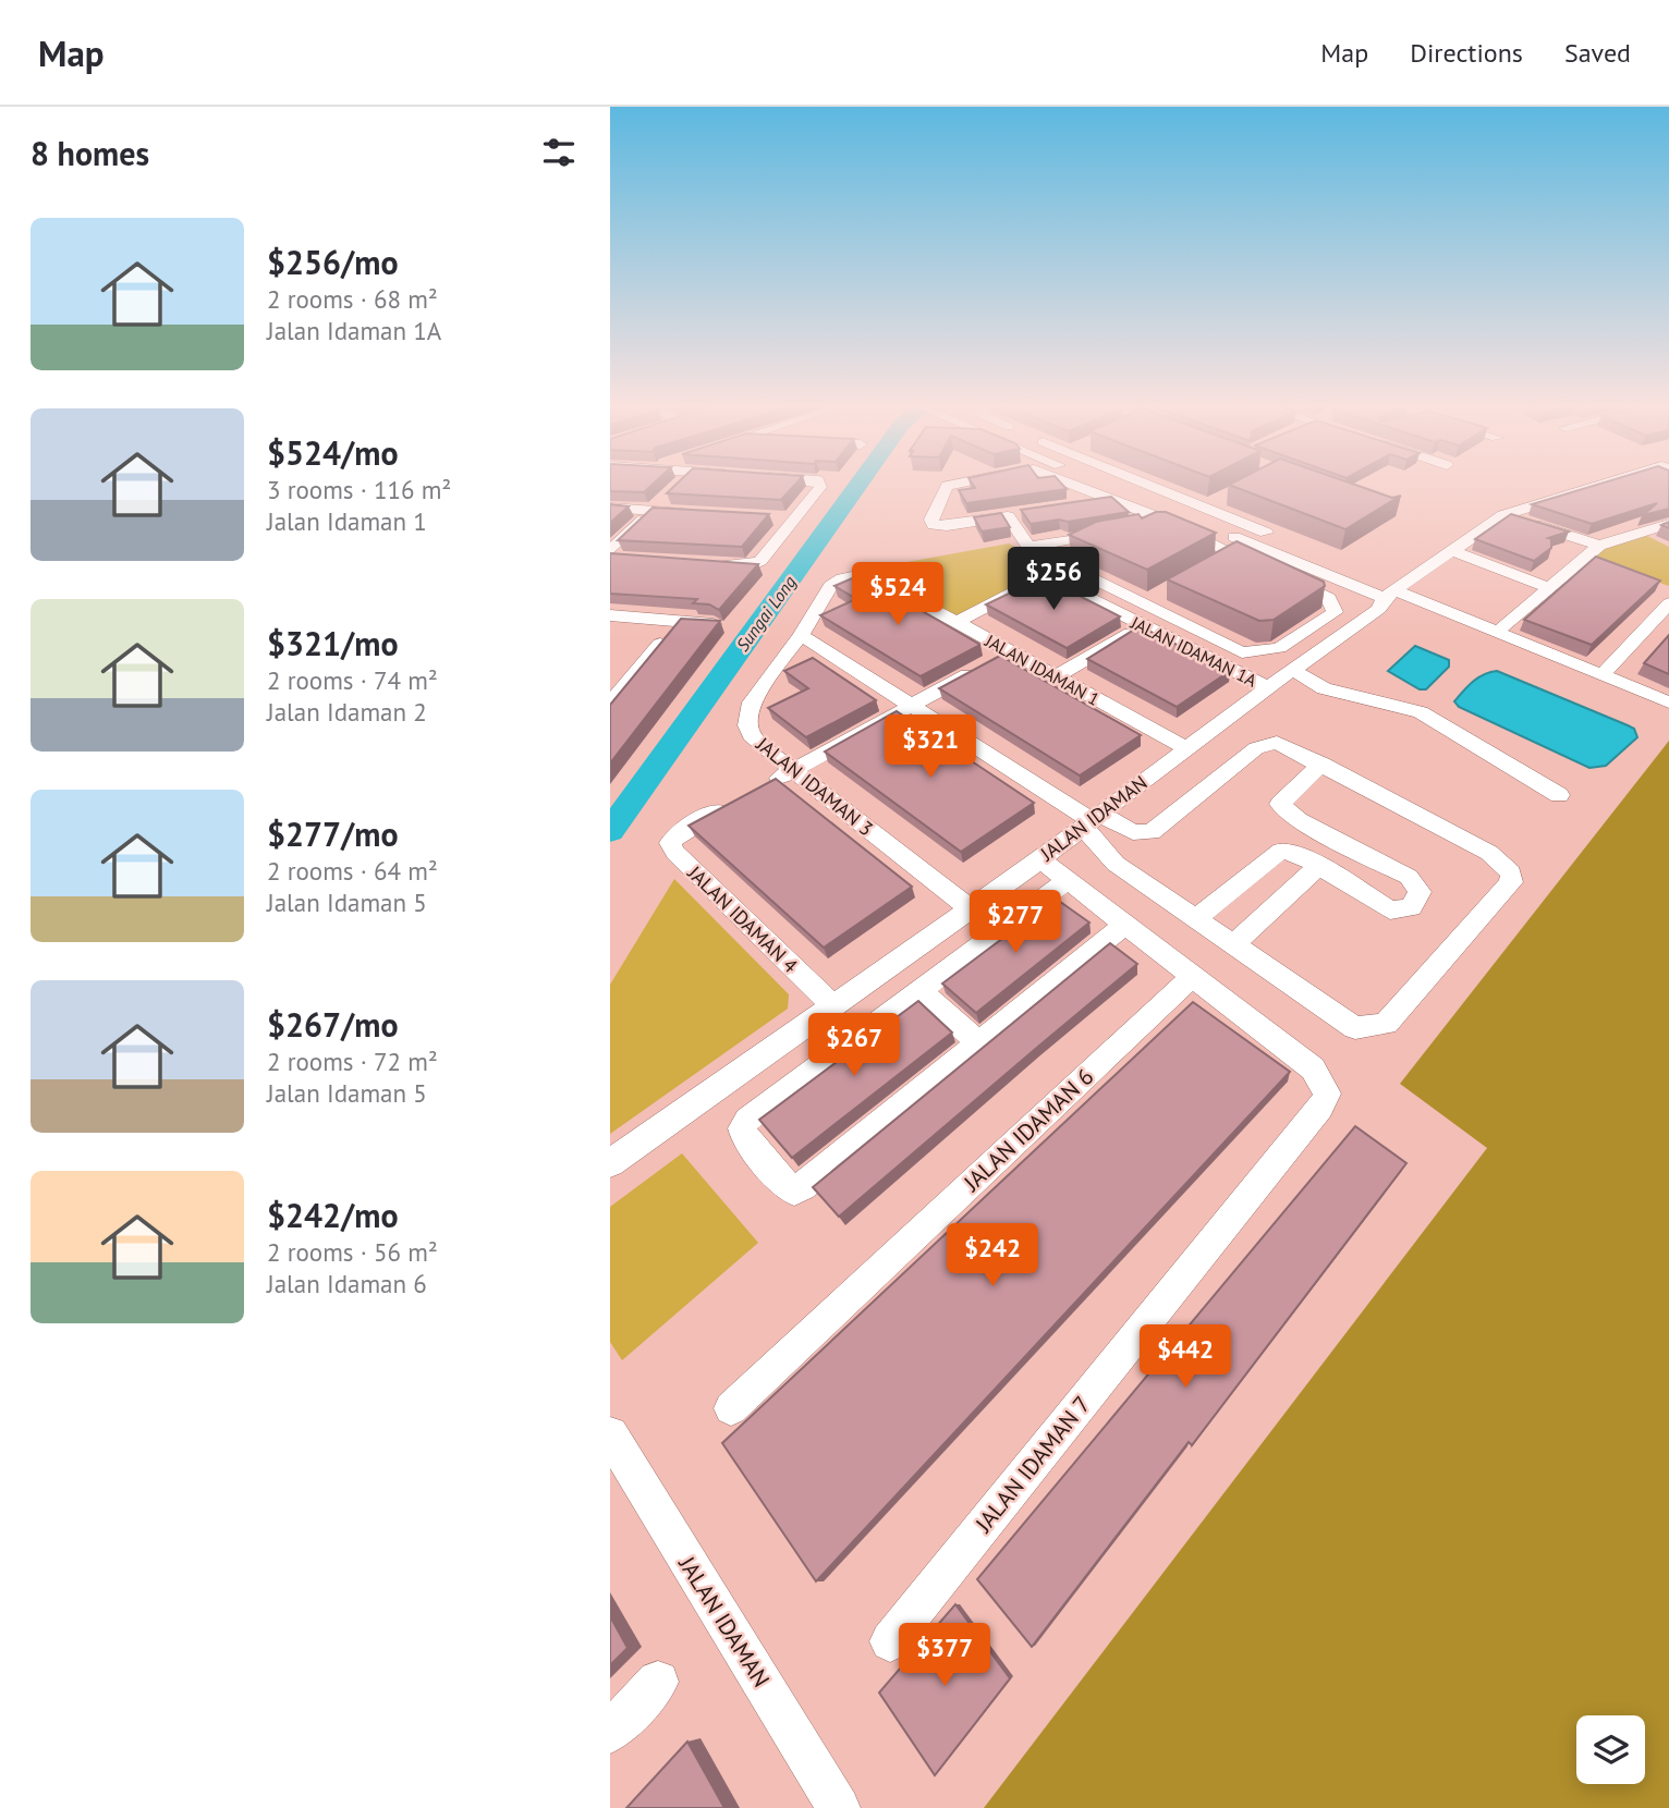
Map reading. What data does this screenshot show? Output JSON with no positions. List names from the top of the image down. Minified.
{"streets":{"street":["JALAN IDAMAN 1A","JALAN IDAMAN 1","JALAN IDAMAN 3","JALAN IDAMAN","JALAN IDAMAN 4","JALAN IDAMAN 6","JALAN IDAMAN 7"]},"crossings":[["JALAN IDAMAN 1A","JALAN IDAMAN 1"],["JALAN IDAMAN 1A","JALAN IDAMAN"],["JALAN IDAMAN 1","JALAN IDAMAN 3"],["JALAN IDAMAN 1","JALAN IDAMAN"],["JALAN IDAMAN 3","JALAN IDAMAN"],["JALAN IDAMAN","JALAN IDAMAN 4"],["JALAN IDAMAN 6","JALAN IDAMAN 7"]],"water":["Sungai Long"],"page":{"header":"Map","nav":["Map","Directions","Saved"],"heading":"8 homes","list":[{"name":"$256/mo","note":"2 rooms · 68 m² · Jalan Idaman 1A"},{"name":"$524/mo","note":"3 rooms · 116 m² · Jalan Idaman 1"},{"name":"$321/mo","note":"2 rooms · 74 m² · Jalan Idaman 2"},{"name":"$277/mo","note":"2 rooms · 64 m² · Jalan Idaman 5"},{"name":"$267/mo","note":"2 rooms · 72 m² · Jalan Idaman 5"},{"name":"$242/mo","note":"2 rooms · 56 m² · Jalan Idaman 6"}],"price":["$256","$524","$321","$277","$267","$242","$442","$377"]}}
